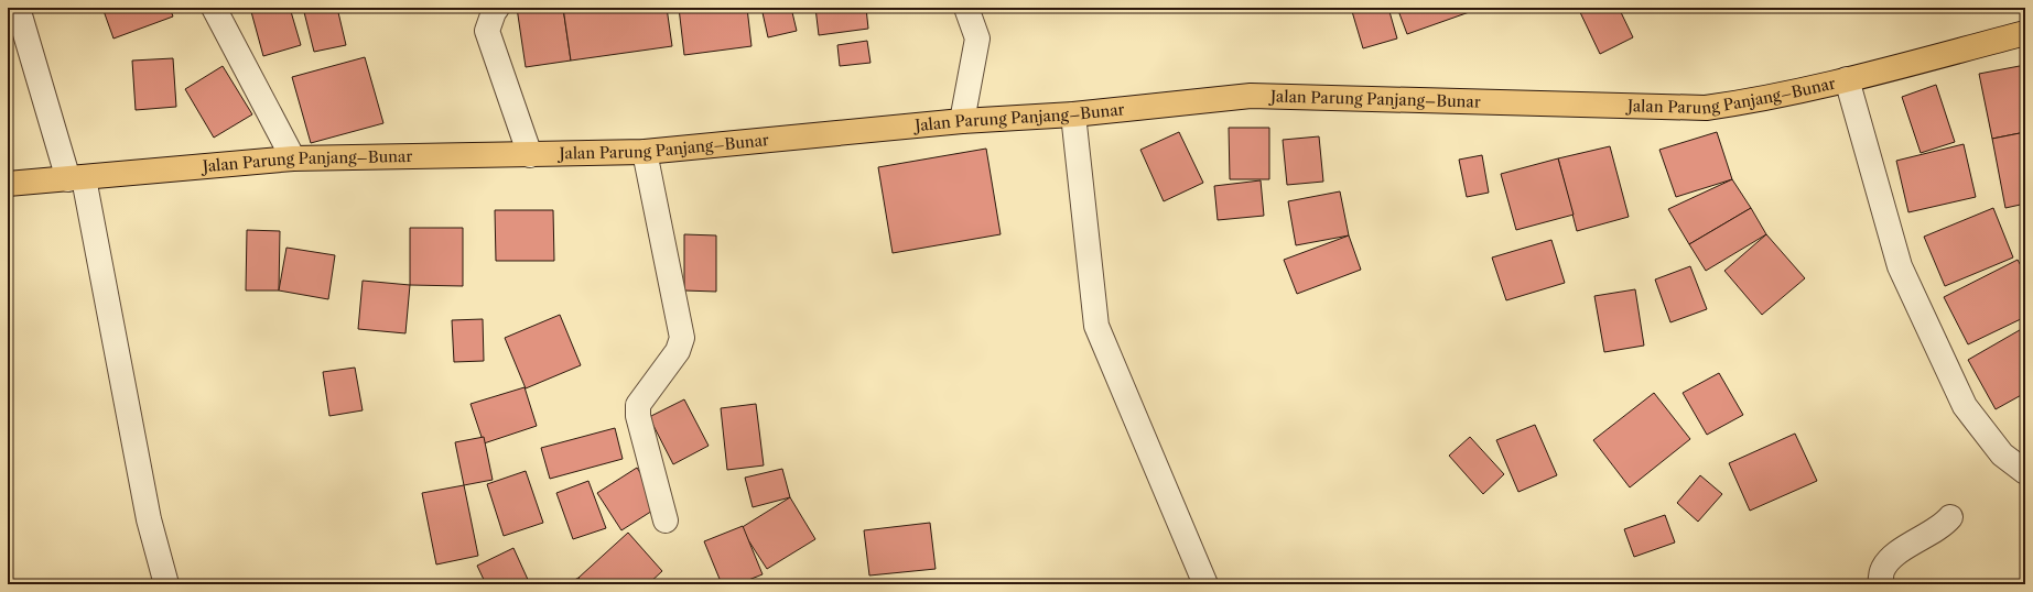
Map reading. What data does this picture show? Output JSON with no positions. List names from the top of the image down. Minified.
{"streets":{"main road":["Jalan Parung Panjang–Bunar"]}}
